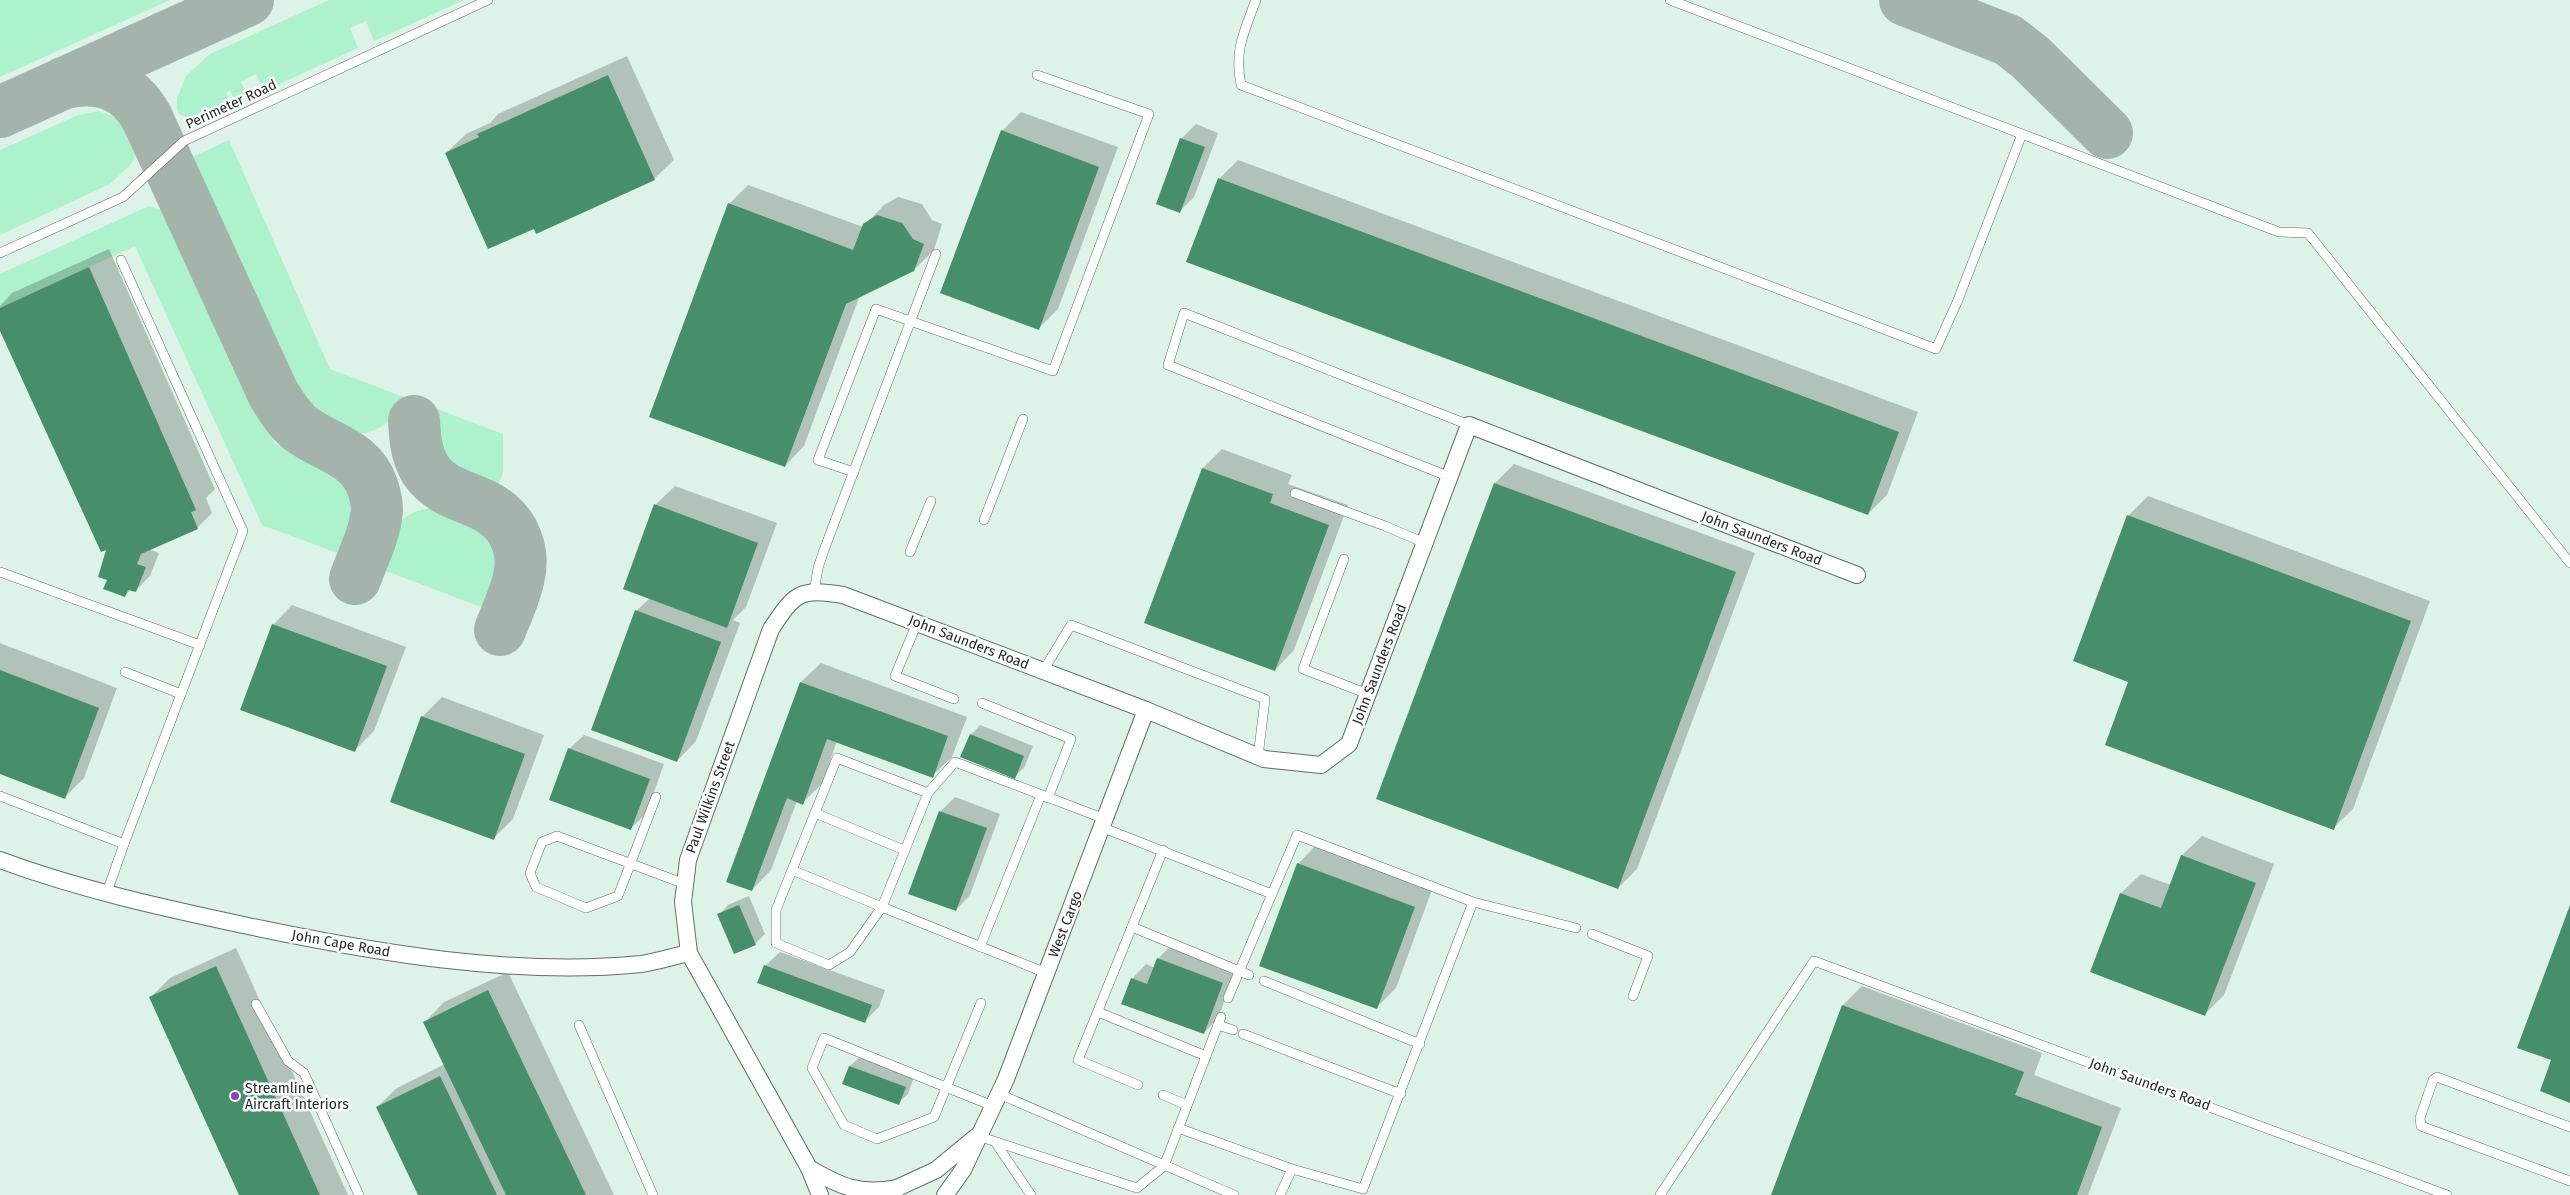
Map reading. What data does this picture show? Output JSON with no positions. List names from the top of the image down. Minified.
{"streets":{"street":["John Saunders Road","Paul Wilkins Street","West Cargo","John Cape Road"],"lane":["Perimeter Road"]},"crossings":[["John Saunders Road","Paul Wilkins Street"],["John Saunders Road","West Cargo"],["Paul Wilkins Street","West Cargo"],["Paul Wilkins Street","John Cape Road"]],"places":["Streamline Aircraft Interiors"]}
